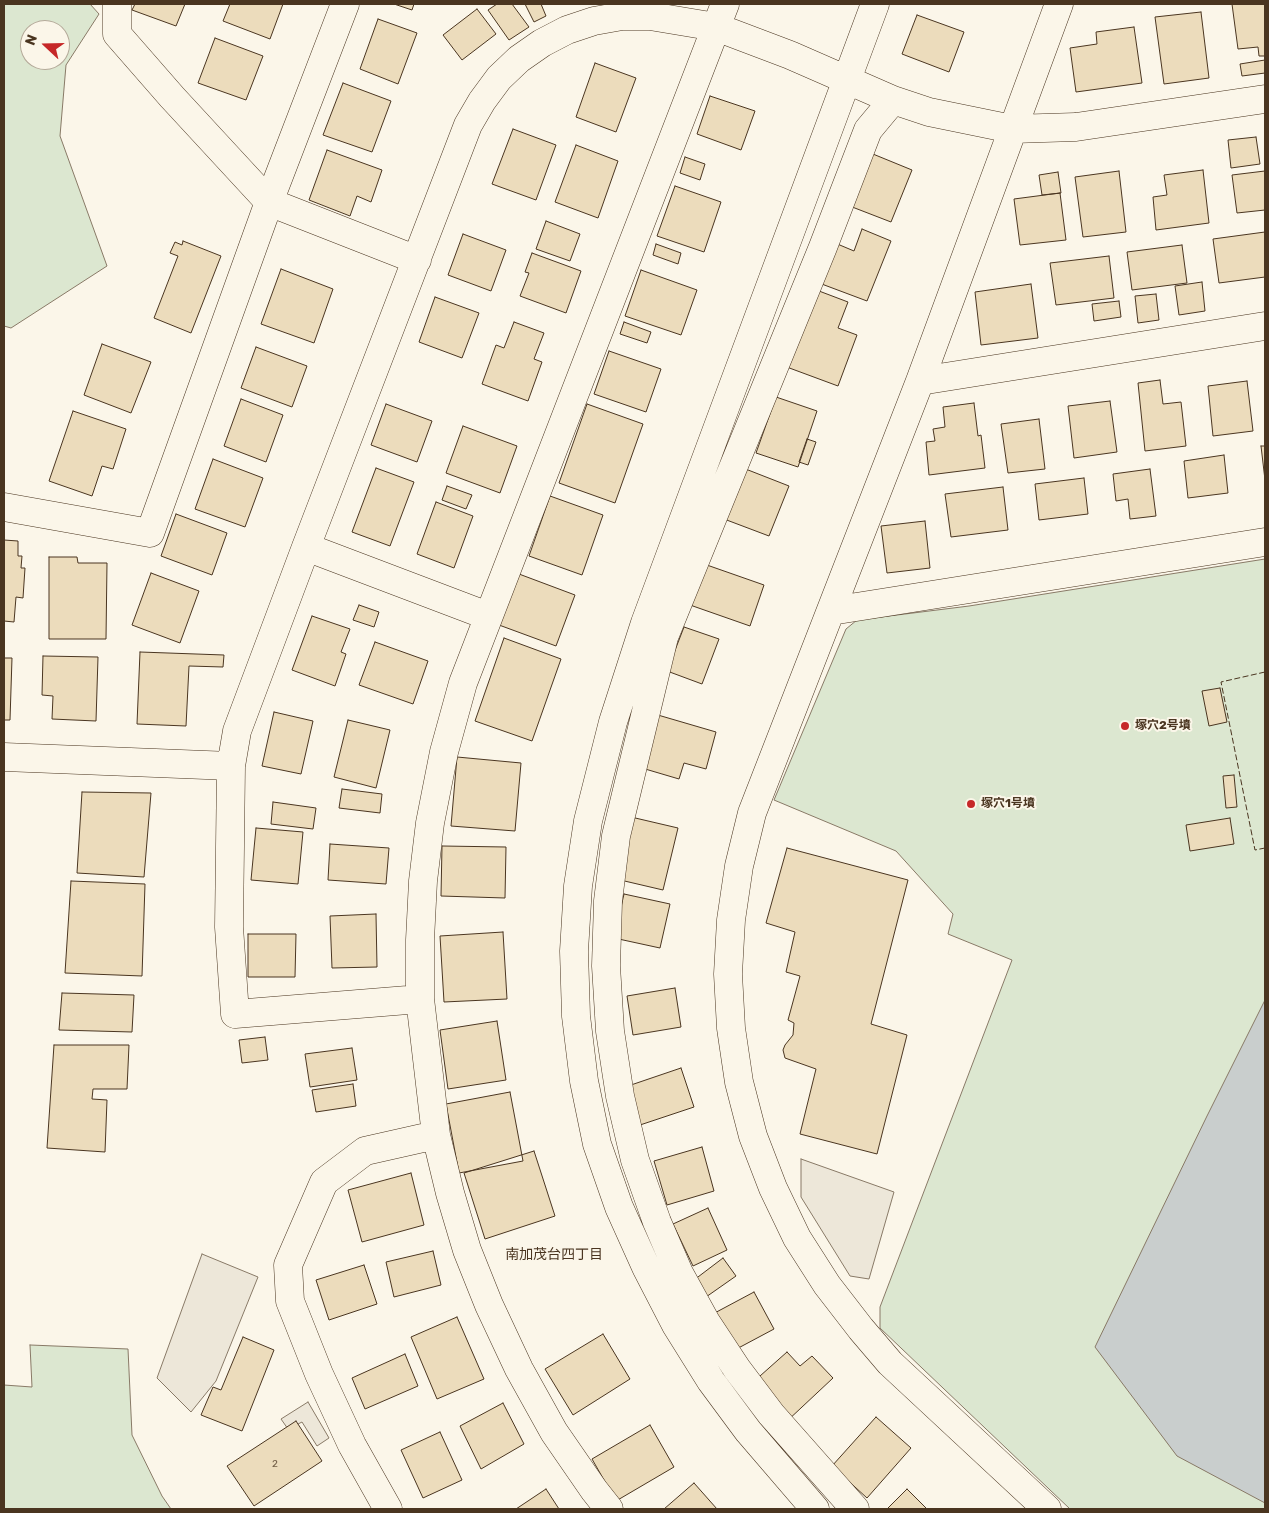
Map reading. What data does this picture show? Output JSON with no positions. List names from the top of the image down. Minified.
{"districts":["南加茂台四丁目"],"places":["塚穴2号墳","塚穴1号墳"],"house_numbers":["2"],"north":"left"}
